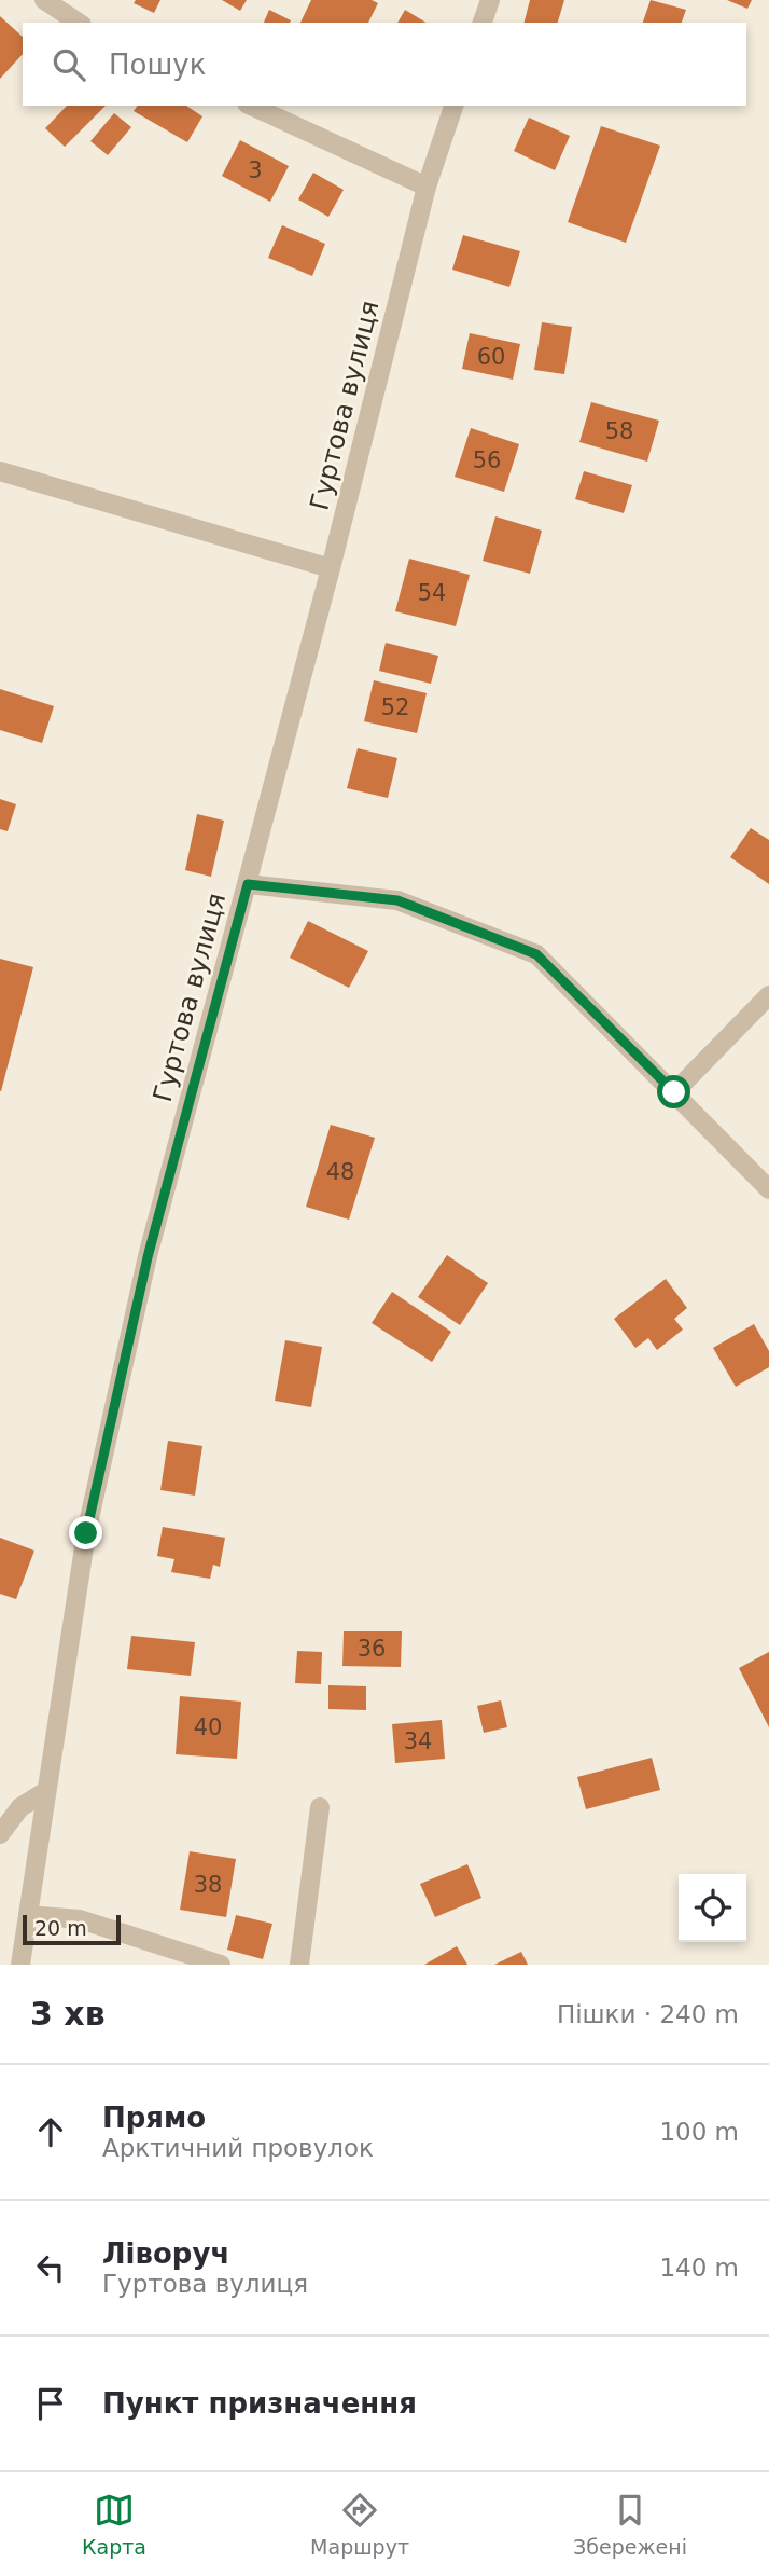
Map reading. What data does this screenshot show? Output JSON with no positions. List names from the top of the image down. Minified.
{"streets":{"street":["Гуртова вулиця"]},"house_numbers":["3","60","58","56","54","52","48","36","40","34","38"],"scale_bar":"20 m","page":{"search":"Пошук","scale":"20 m","heading":["3 хв","Пішки · 240 m"],"list":[["Прямо","Арктичний провулок","100 m"],["Ліворуч","Гуртова вулиця","140 m"],"Пункт призначення"],"nav":["Карта","Маршрут","Збережені"]}}
